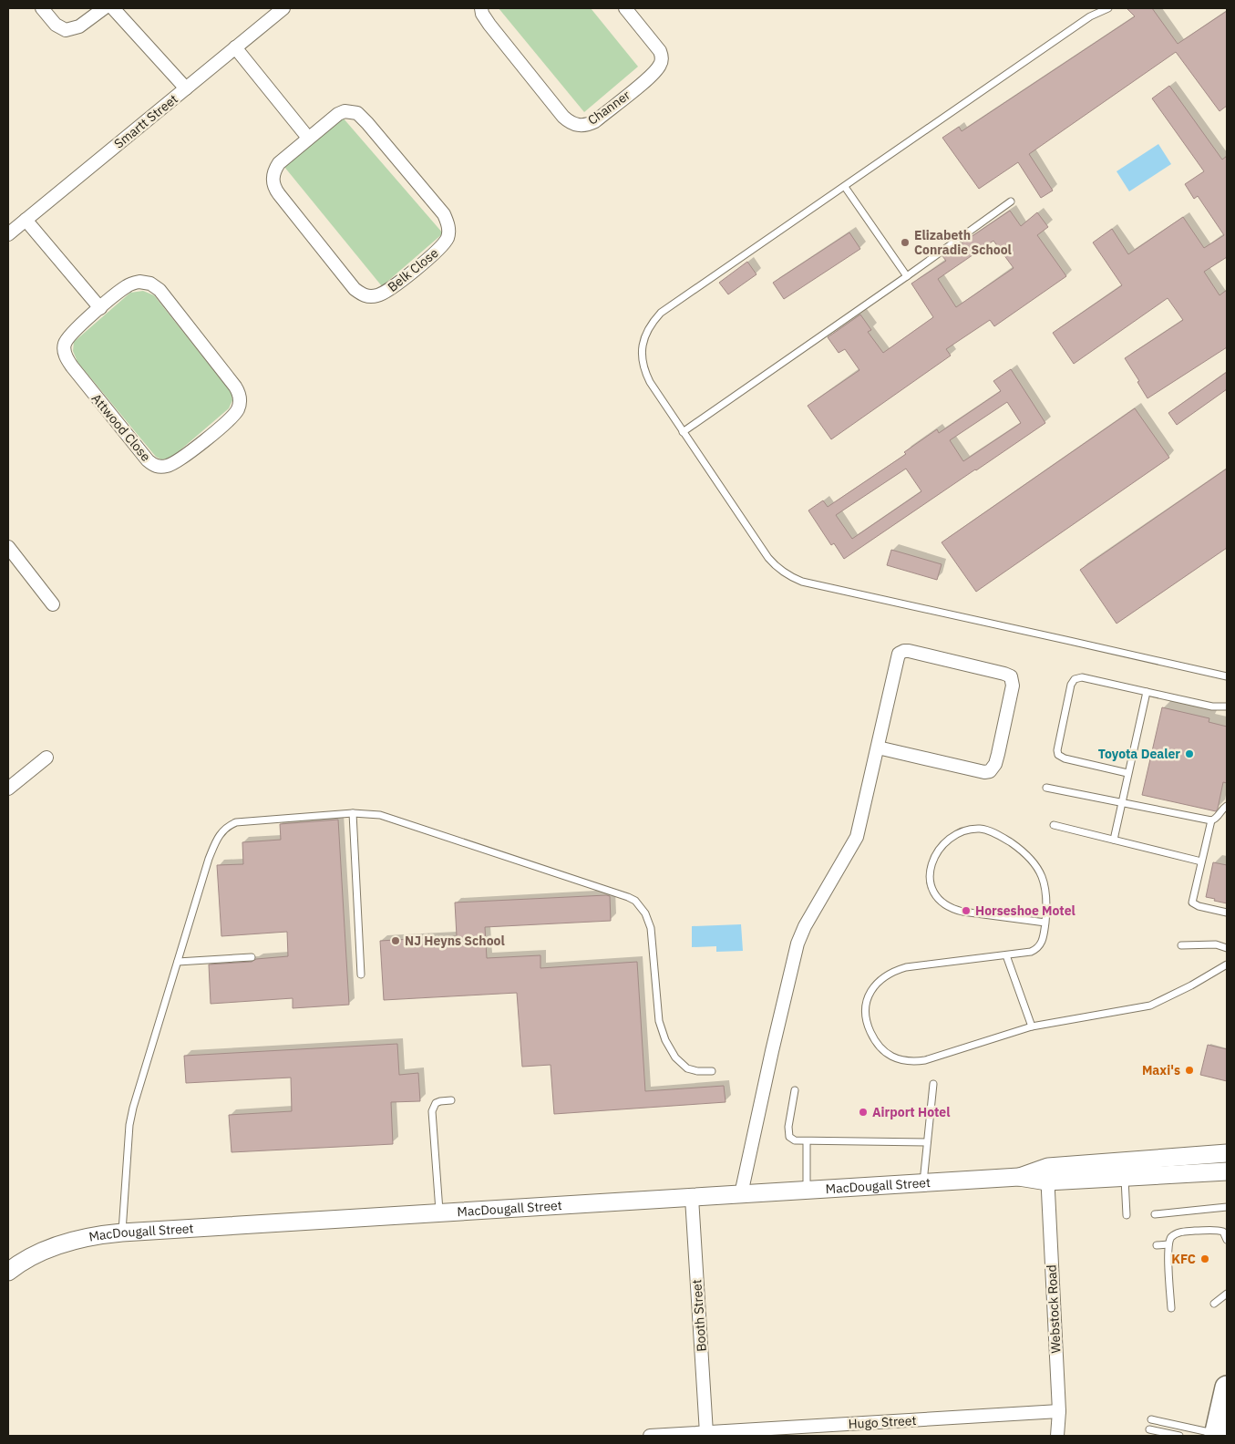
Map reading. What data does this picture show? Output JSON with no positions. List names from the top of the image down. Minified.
{"streets":{"street":["Channer","Smartt Street","Belk Close","Attwood Close","MacDougall Street","Webstock Road","Booth Street","Hugo Street"]},"crossings":[["MacDougall Street","Webstock Road"],["MacDougall Street","Booth Street"],["Webstock Road","Hugo Street"],["Booth Street","Hugo Street"]],"places":["Elizabeth Conradie School","Toyota Dealer","Horseshoe Motel","NJ Heyns School","Maxi's","Airport Hotel","KFC"]}
